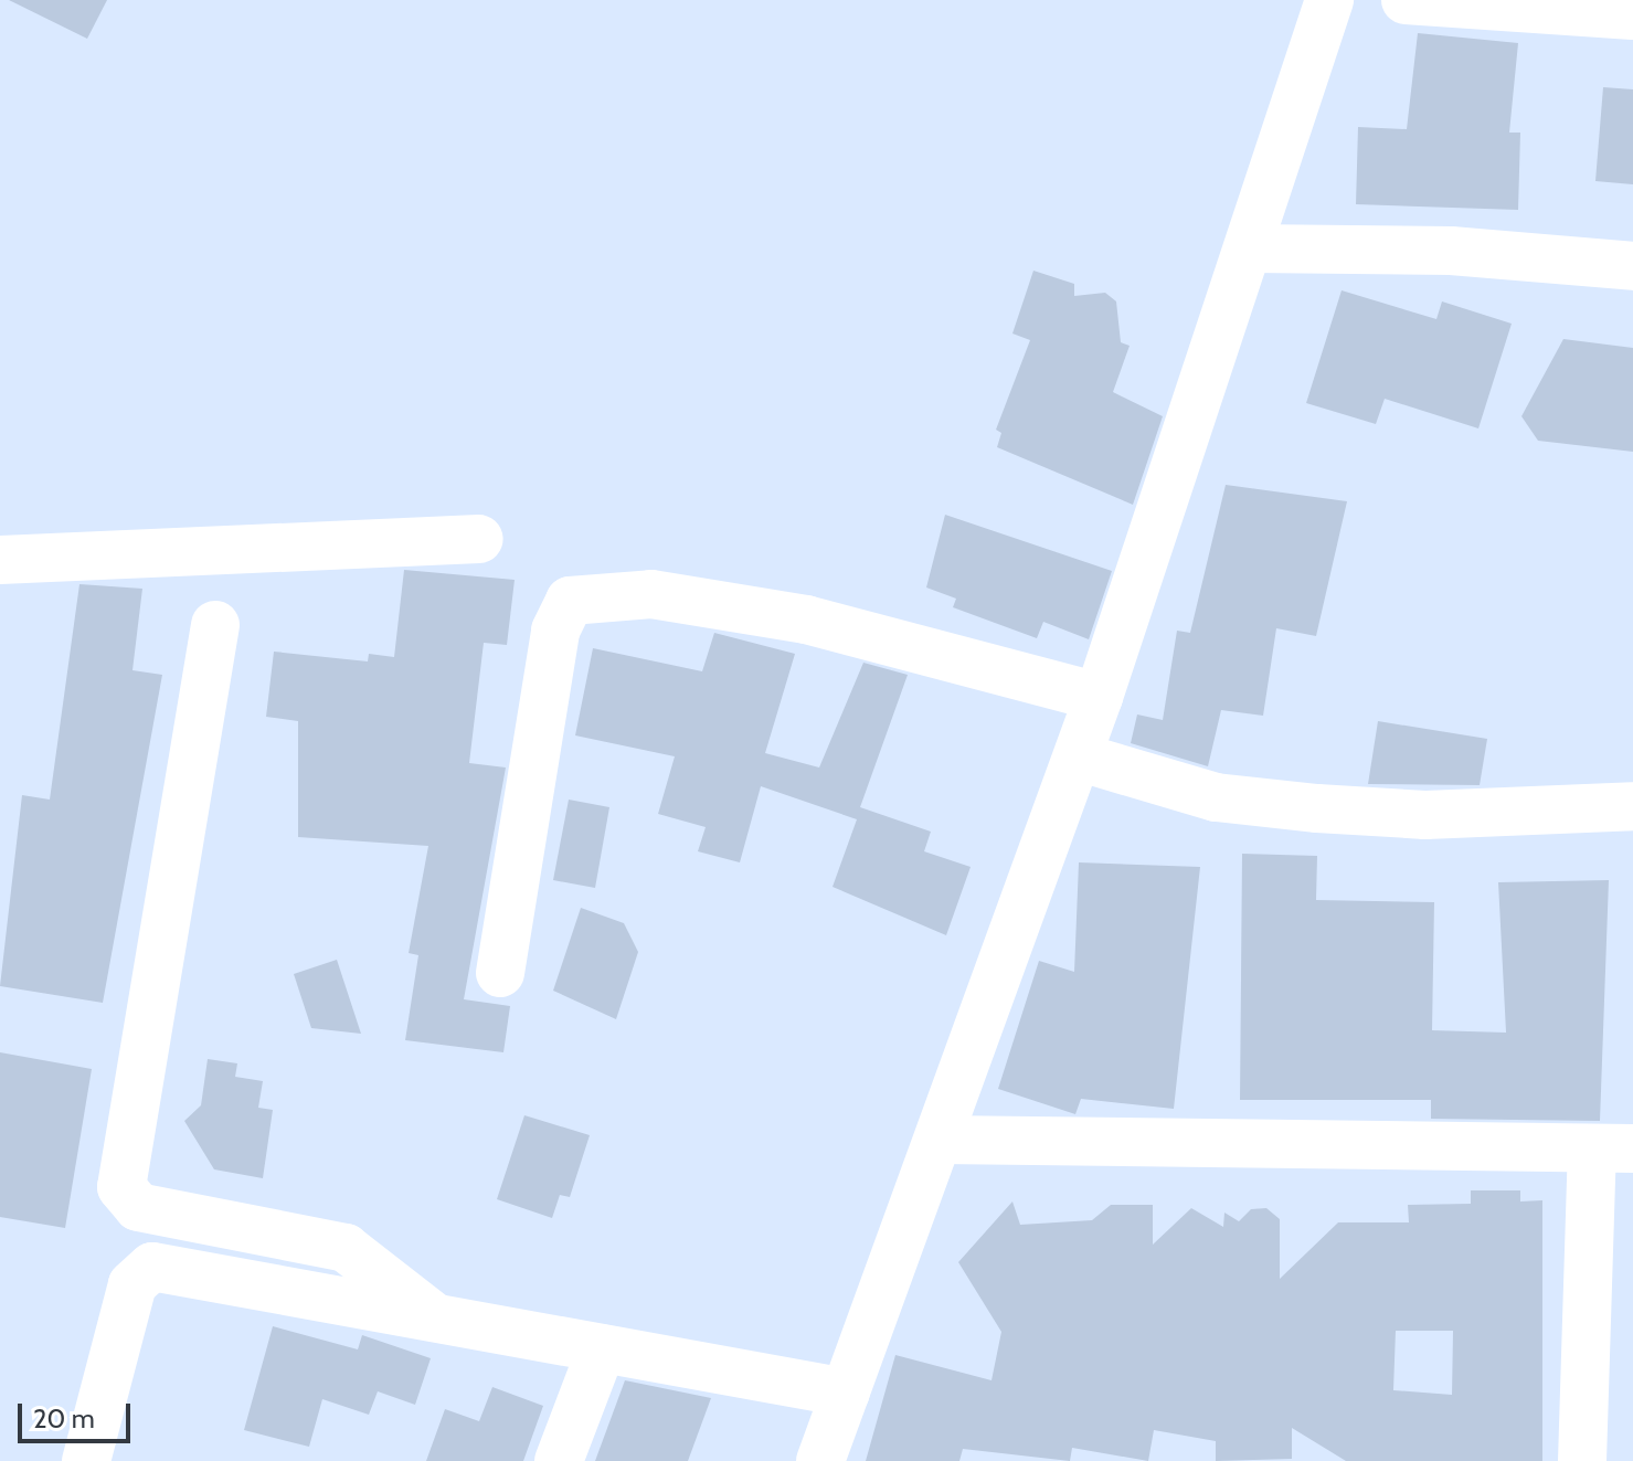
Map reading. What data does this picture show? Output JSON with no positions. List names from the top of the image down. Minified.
{"scale_bar":"20 m"}
